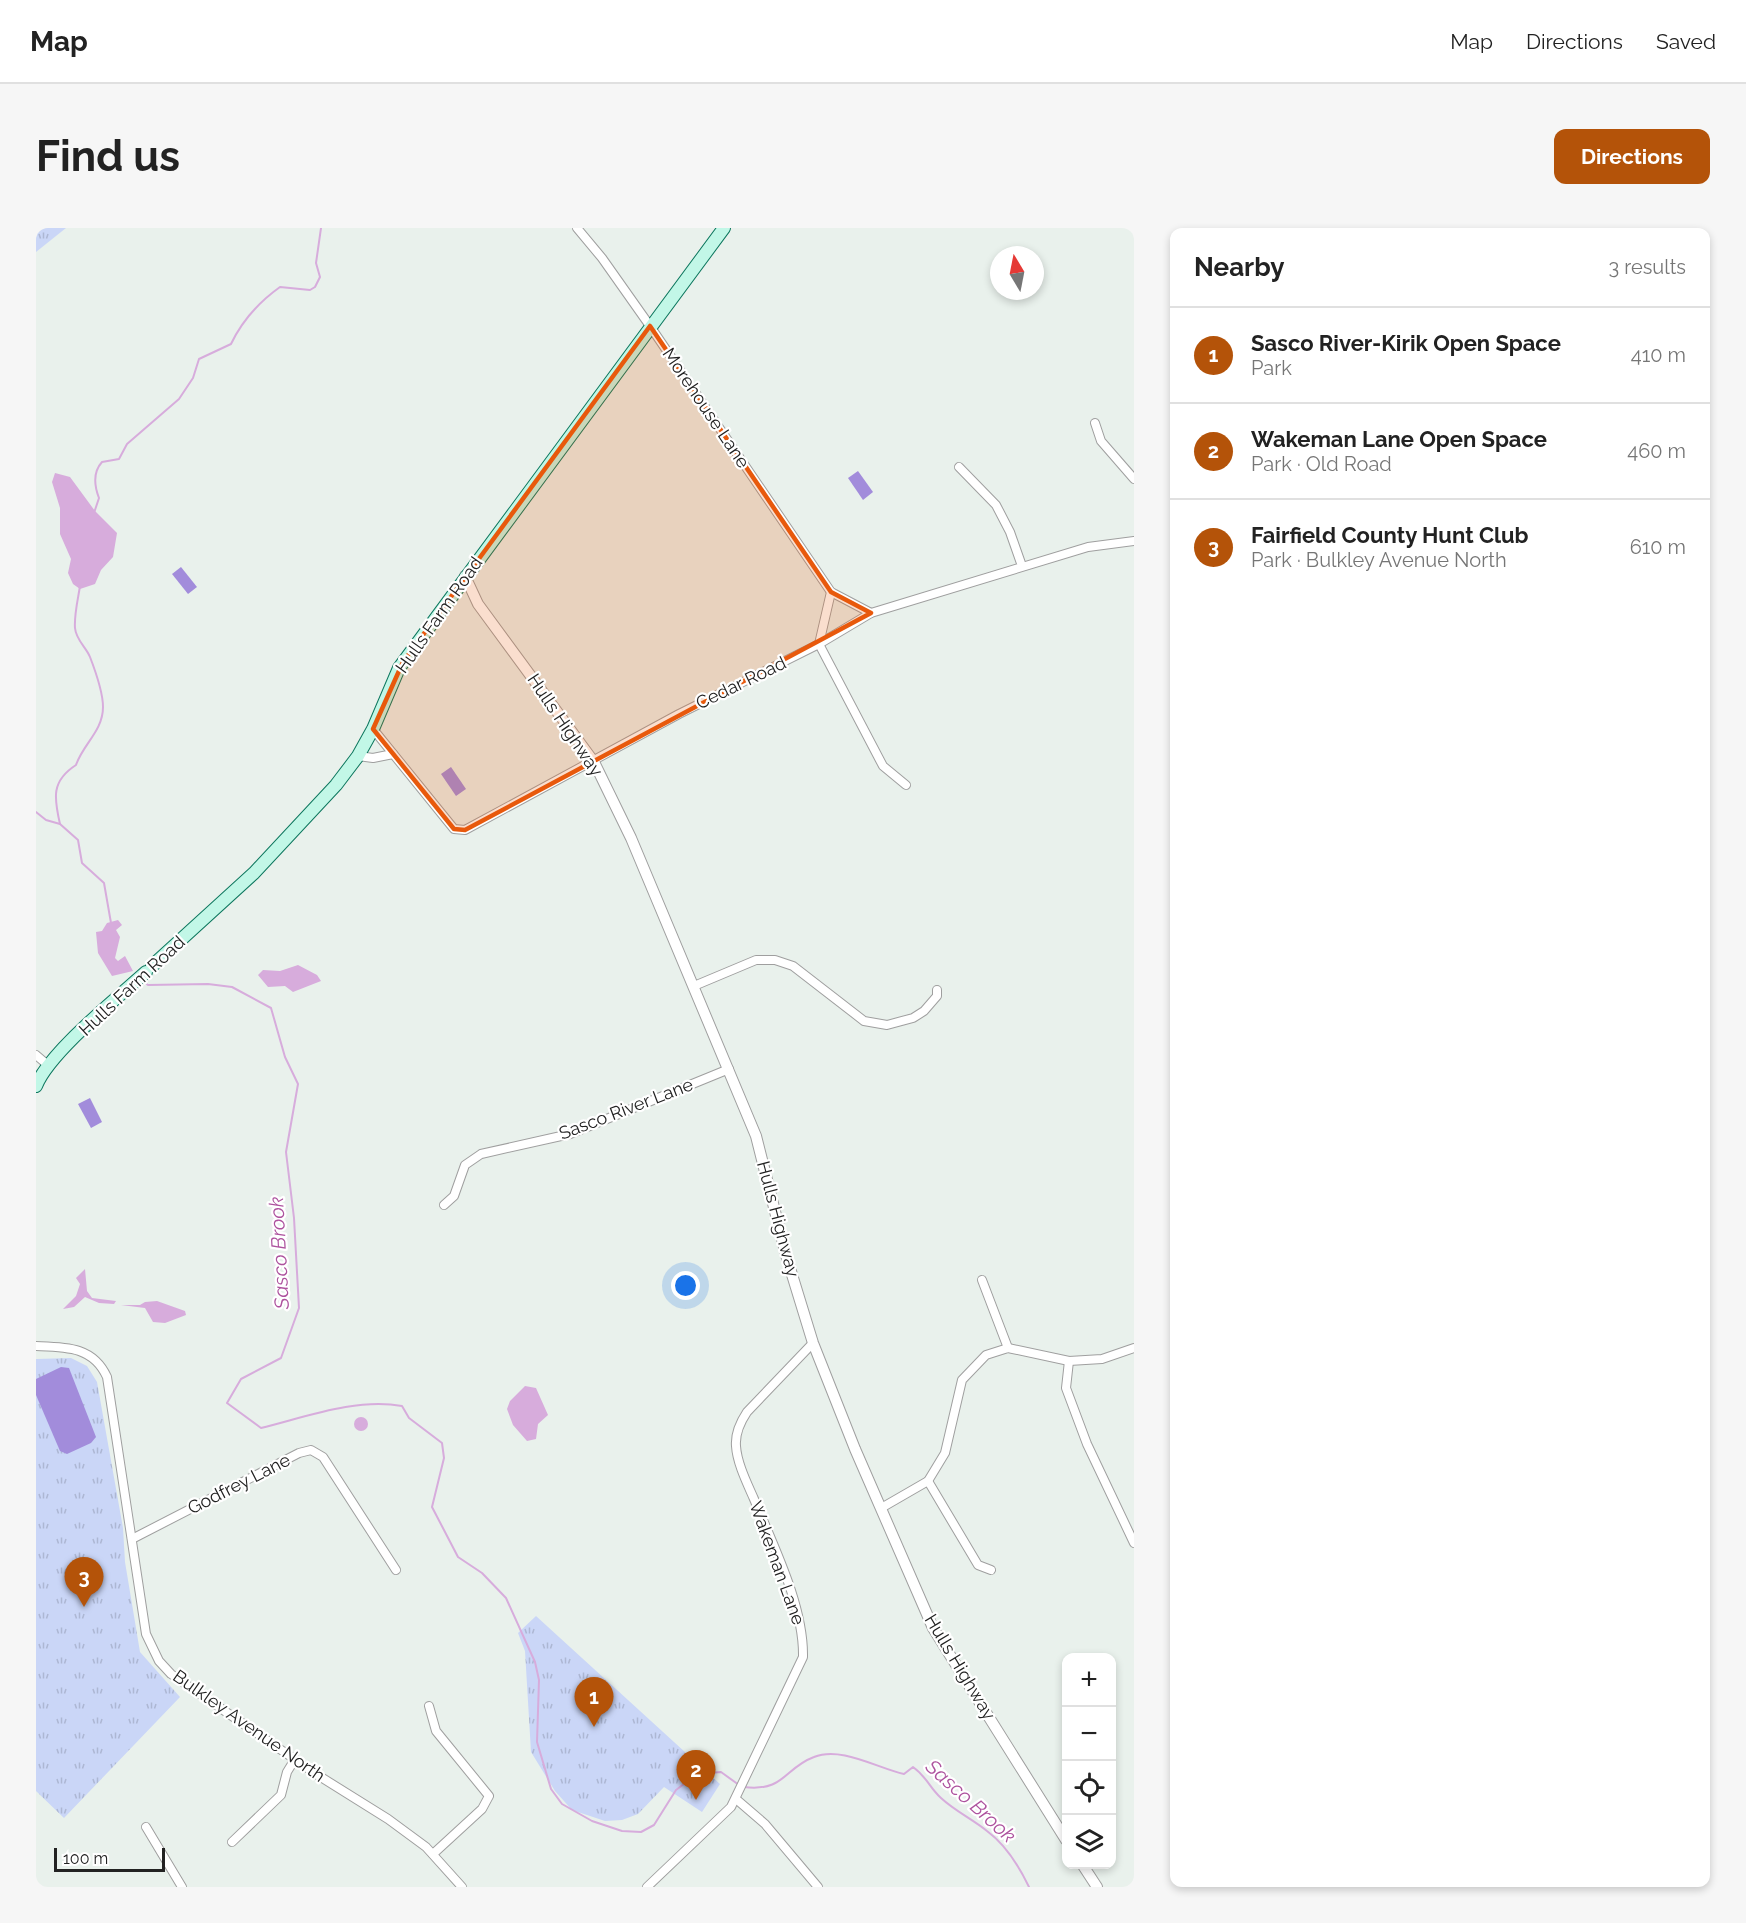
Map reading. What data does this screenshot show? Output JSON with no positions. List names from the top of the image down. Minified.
{"streets":{"main road":["Hulls Farm Road"],"street":["Morehouse Lane","Cedar Road","Hulls Highway","Sasco River Lane","Godfrey Lane","Wakeman Lane","Bulkley Avenue North"]},"crossings":[["Morehouse Lane","Hulls Farm Road"],["Morehouse Lane","Cedar Road"],["Hulls Farm Road","Cedar Road"],["Hulls Farm Road","Hulls Highway"],["Cedar Road","Hulls Highway"],["Hulls Highway","Sasco River Lane"],["Hulls Highway","Wakeman Lane"],["Godfrey Lane","Bulkley Avenue North"]],"water":["Sasco Brook"],"scale_bar":"100 m","north":"top","page":{"header":"Map","nav":["Map","Directions","Saved"],"buttons":"Directions","title":"Find us","heading":["Nearby","3 results"],"list":[{"mark":"1","name":"Sasco River-Kirik Open Space","note":"Park","value":"410 m"},{"mark":"2","name":"Wakeman Lane Open Space","note":"Park · Old Road","value":"460 m"},{"mark":"3","name":"Fairfield County Hunt Club","note":"Park · Bulkley Avenue North","value":"610 m"}],"pins":["3","1","2"],"map_buttons":["+","−"],"scale":"100 m"}}
